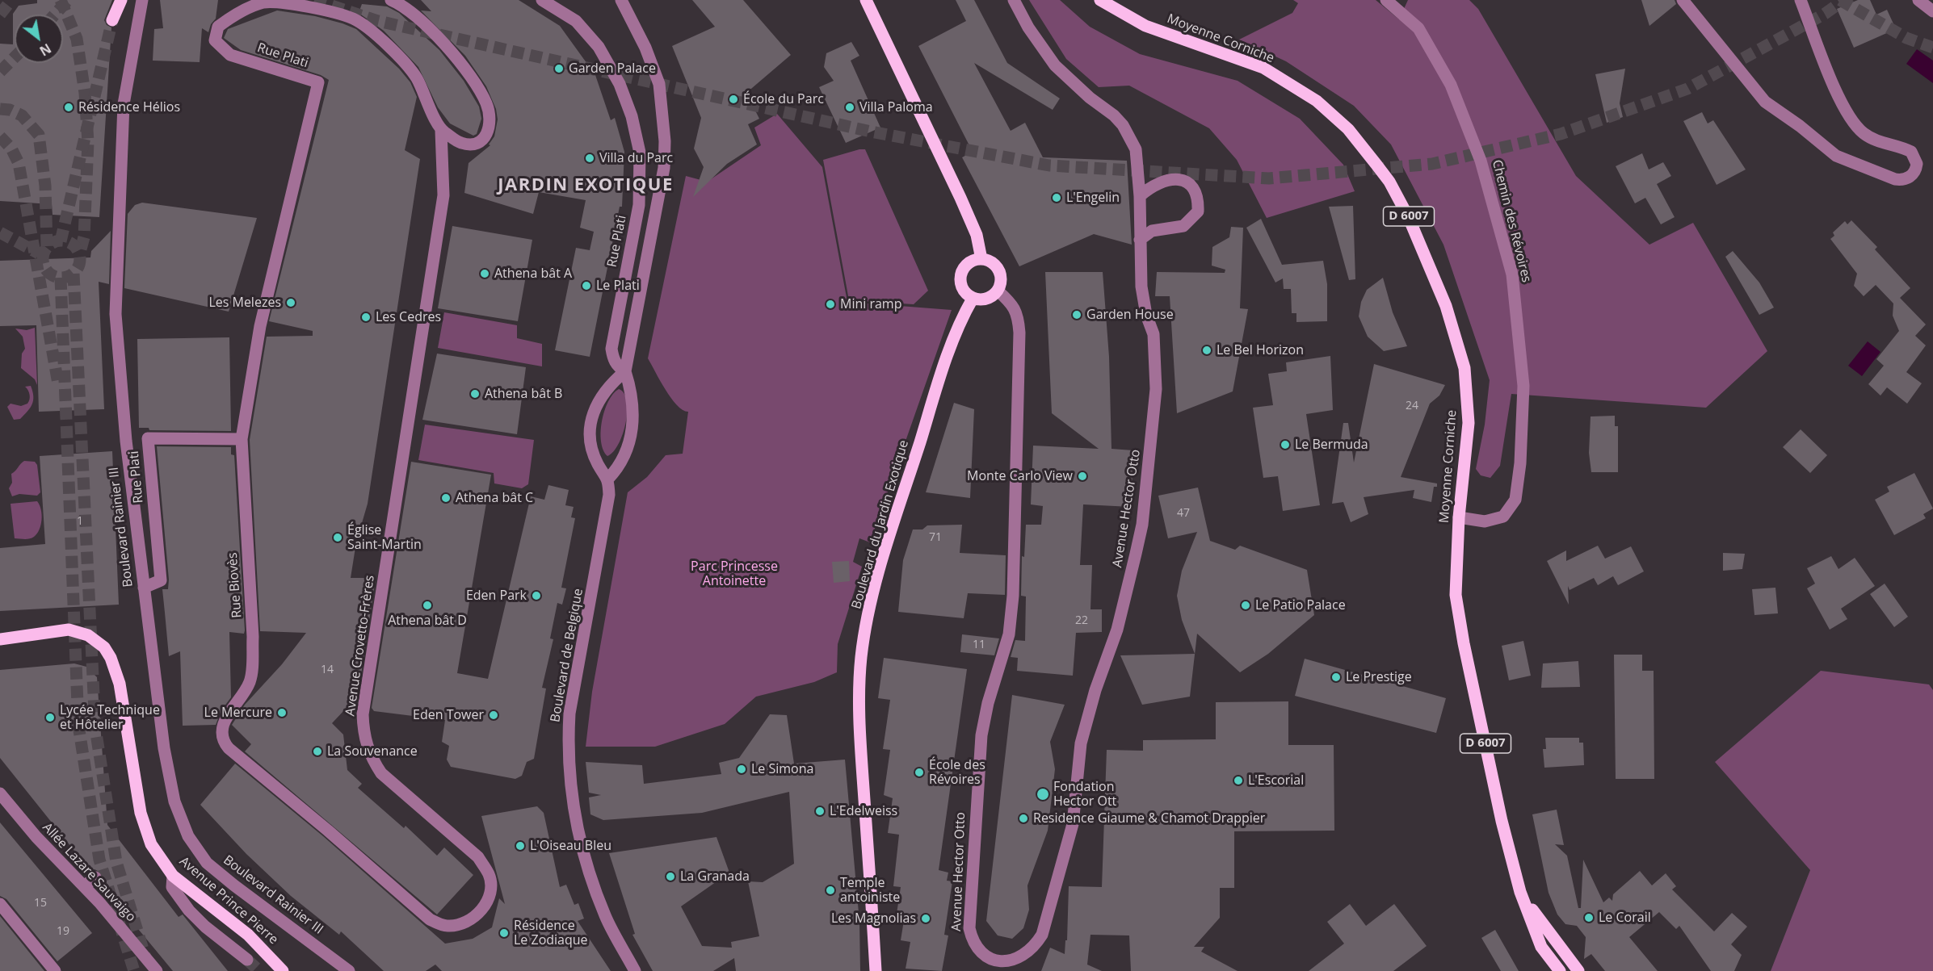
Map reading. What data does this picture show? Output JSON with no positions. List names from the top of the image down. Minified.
{"streets":{"main road":["Moyenne Corniche","D 6007","Boulevard du Jardin Exotique","Avenue Prince Pierre"],"street":["Rue Plati","Chemin des Révoires","Avenue Hector Otto","Boulevard Rainier III","Rue Biovès","Avenue Crovetto-Frères","Boulevard de Belgique","Allée Lazare Sauvaigo"]},"crossings":[["Moyenne Corniche","D 6007"],["Moyenne Corniche","Chemin des Révoires"],["Rue Plati","Boulevard Rainier III"],["Rue Plati","Rue Biovès"],["Rue Plati","Avenue Crovetto-Frères"],["Avenue Hector Otto","Boulevard du Jardin Exotique"],["Rue Biovès","Avenue Crovetto-Frères"]],"districts":["JARDIN EXOTIQUE"],"parks":["Parc Princesse Antoinette"],"places":["Garden Palace","École du Parc","Résidence Hélios","Villa Paloma","Villa du Parc","L'Engelin","Athena bât A","Le Plati","Les Melezes","Mini ramp","Garden House","Les Cedres","Le Bel Horizon","Athena bât B","Le Bermuda","Monte Carlo View","Athena bât C","Église Saint-Martin","Eden Park","Athena bât D","Le Patio Palace","Le Prestige","Le Mercure","Eden Tower","Lycée Technique et Hôtelier","La Souvenance","Le Simona","École des Révoires","L'Escorial","Fondation Hector Ott","L'Edelweiss","Residence Giaume & Chamot Drappier","L'Oiseau Bleu","La Granada","Temple antoiniste","Le Corail","Les Magnolias","Résidence Le Zodiaque"],"house_numbers":["24","47","1","71","22","11","14","15","19"],"north":"bottom right"}
